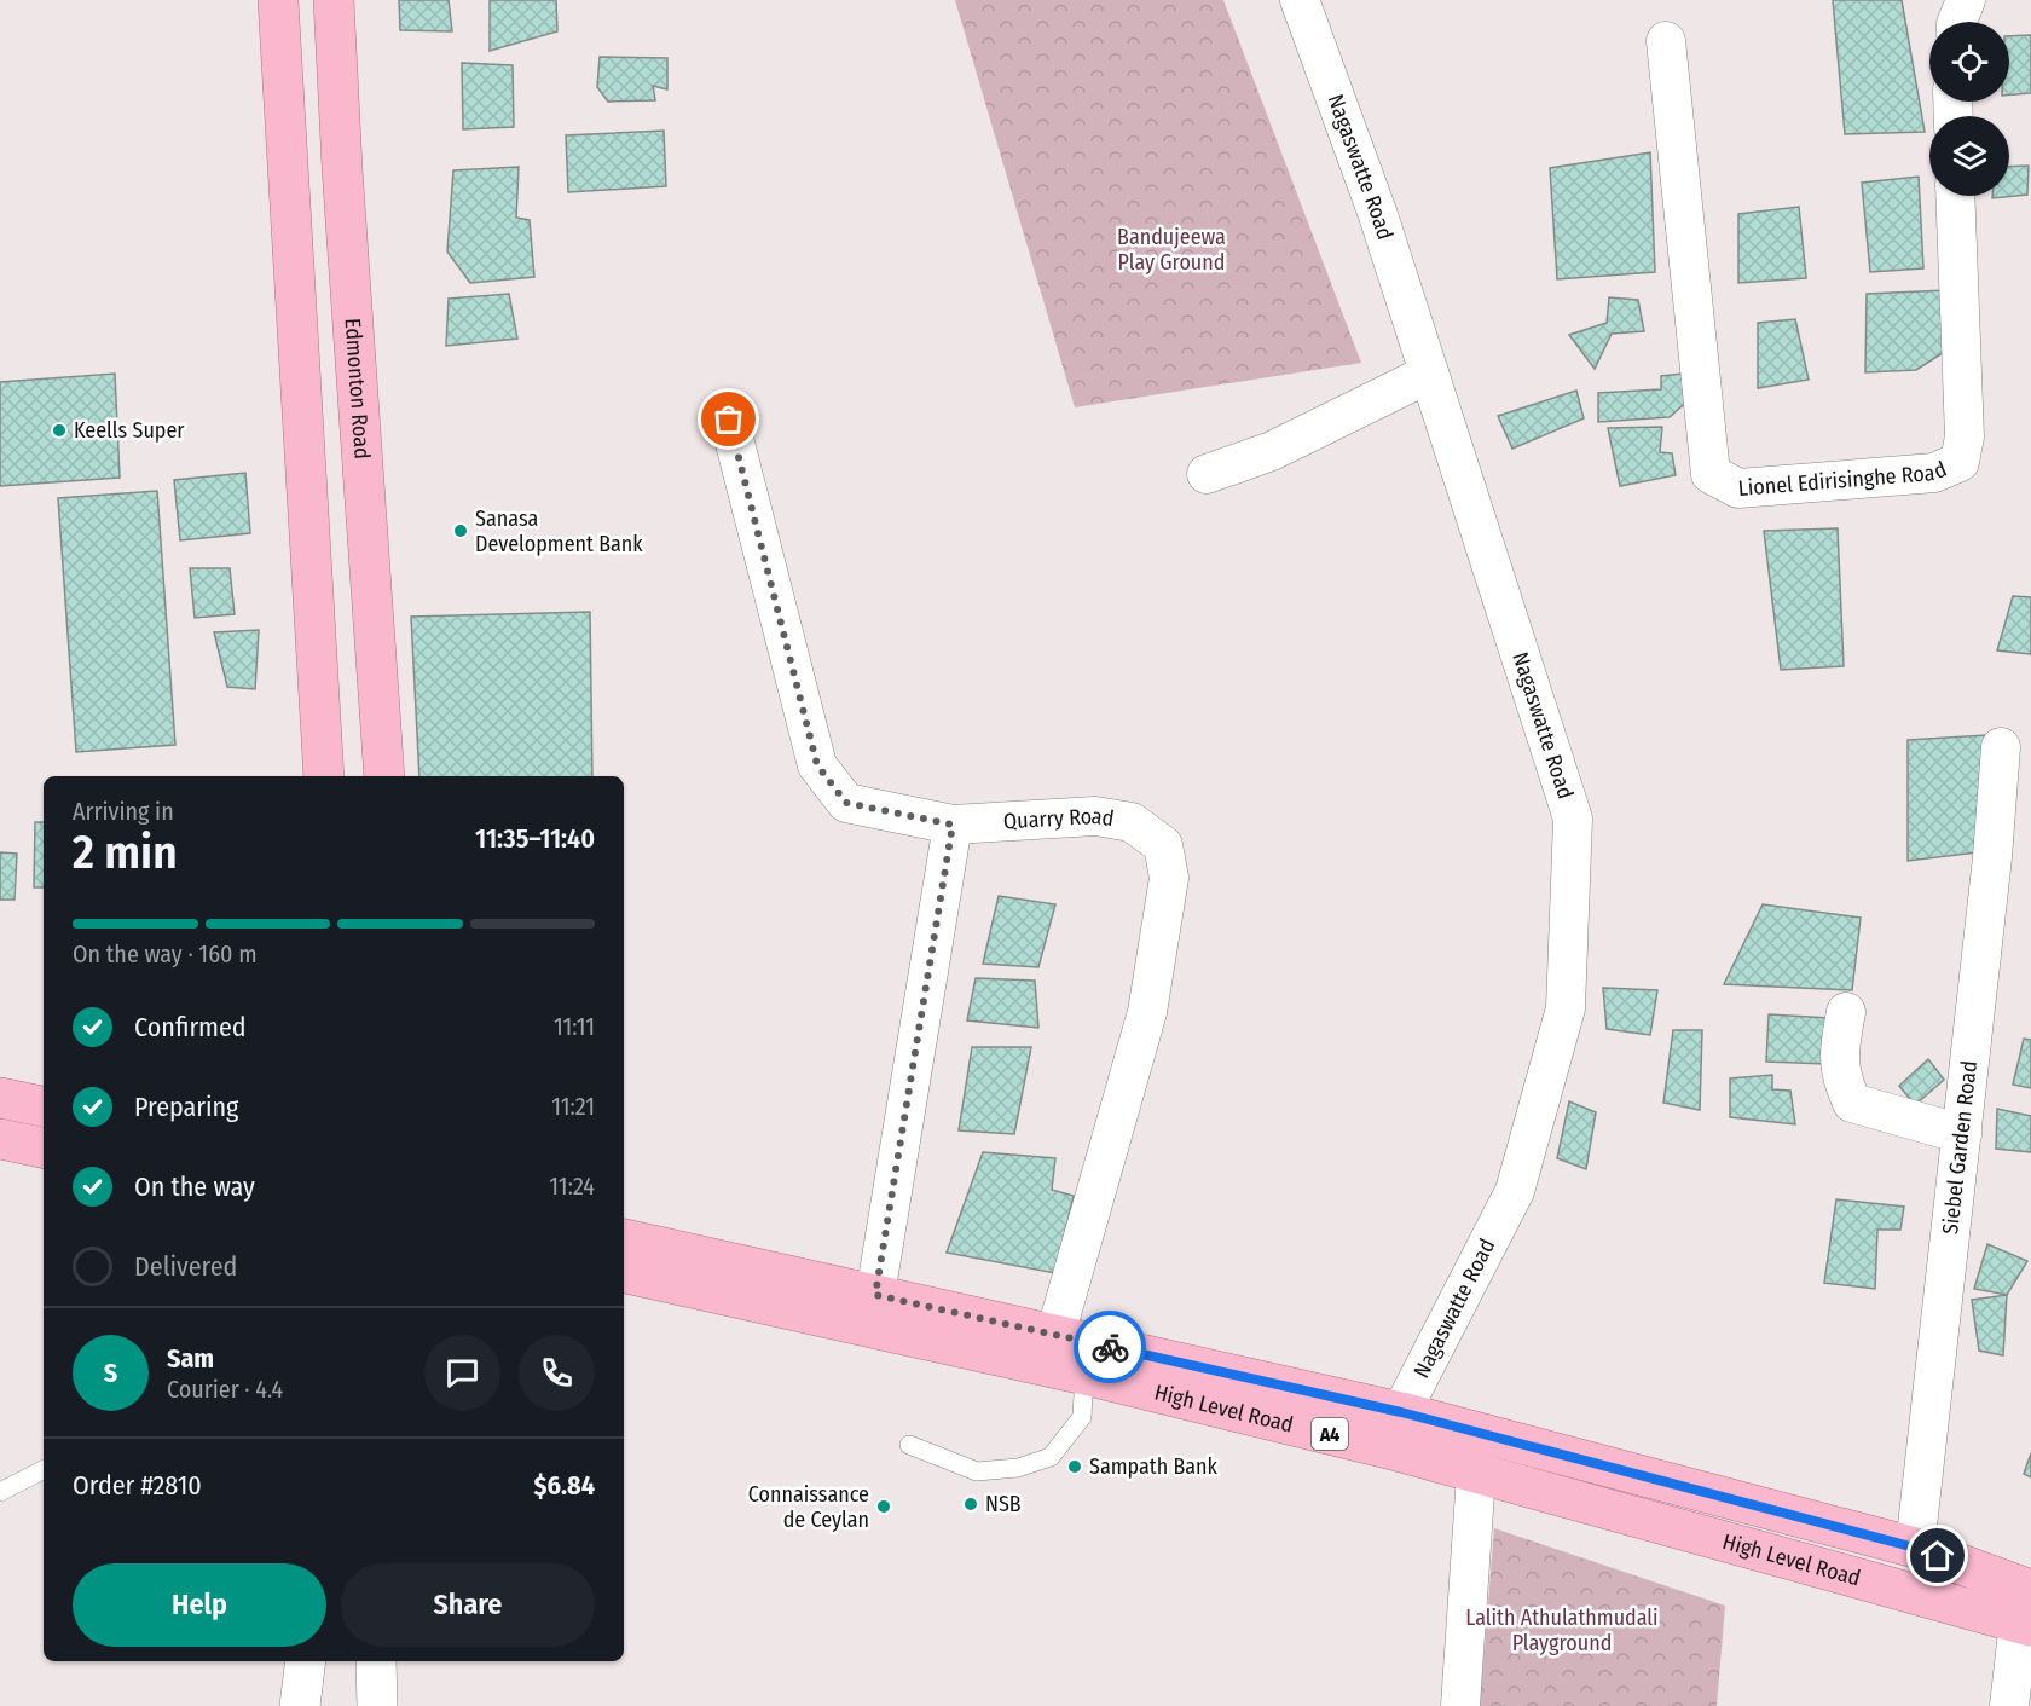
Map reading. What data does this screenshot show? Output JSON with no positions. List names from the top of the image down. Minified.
{"streets":{"highway":["Edmonton Road","High Level Road","A4"],"street":["Nagaswatte Road","Lionel Edirisinghe Road","Quarry Road","Siebel Garden Road"]},"crossings":[["Nagaswatte Road","High Level Road"],["Quarry Road","High Level Road"],["Siebel Garden Road","High Level Road"]],"parks":["Bandujeewa Play Ground","Lalith Athulathmudali Playground"],"places":["Keells Super","Sanasa Development Bank","Sampath Bank","NSB","Connaissance de Ceylan"],"page":{"heading":["2 min","Arriving in","11:35–11:40"],"panel":["Sam","Courier · 4.4","Order #2810","$6.84"],"bar":"On the way · 160 m","list":[["Confirmed","11:11"],["Preparing","11:21"],["On the way","11:24"],"Delivered"],"round":"S","buttons":["Help","Share"]}}
